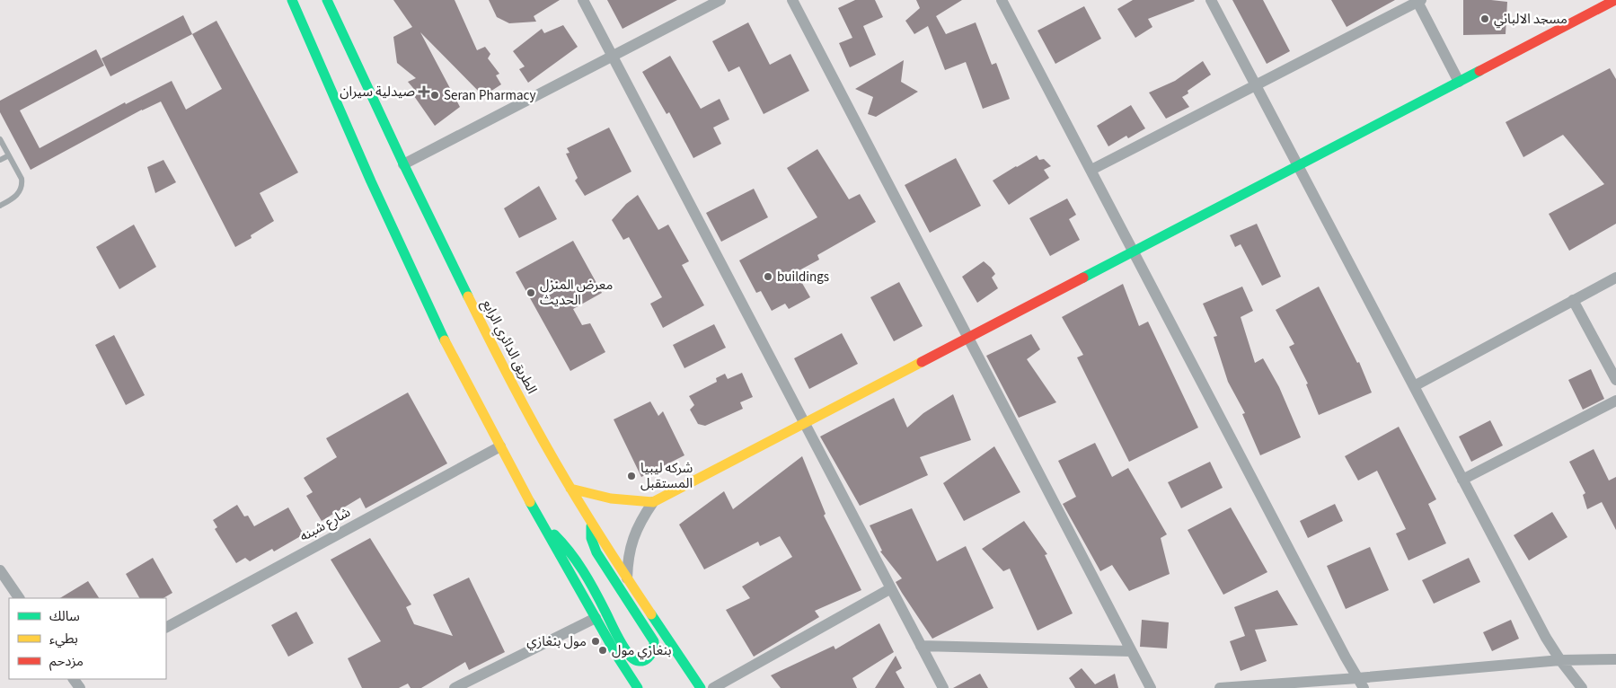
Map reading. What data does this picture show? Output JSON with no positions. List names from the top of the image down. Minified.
{"streets":{"main road":["الطريق الدائري الرابع"],"street":["شارع شبنه"]},"places":{"other":["مسجد الالباني","Seran Pharmacy","buildings","معرض المنزل الحديث","شركه ليبيا المستقبل","مول بنغازي","بنغازي مول"],"health":["صيدلية سيران"]},"legend":["سالك","بطيء","مزدحم"]}
